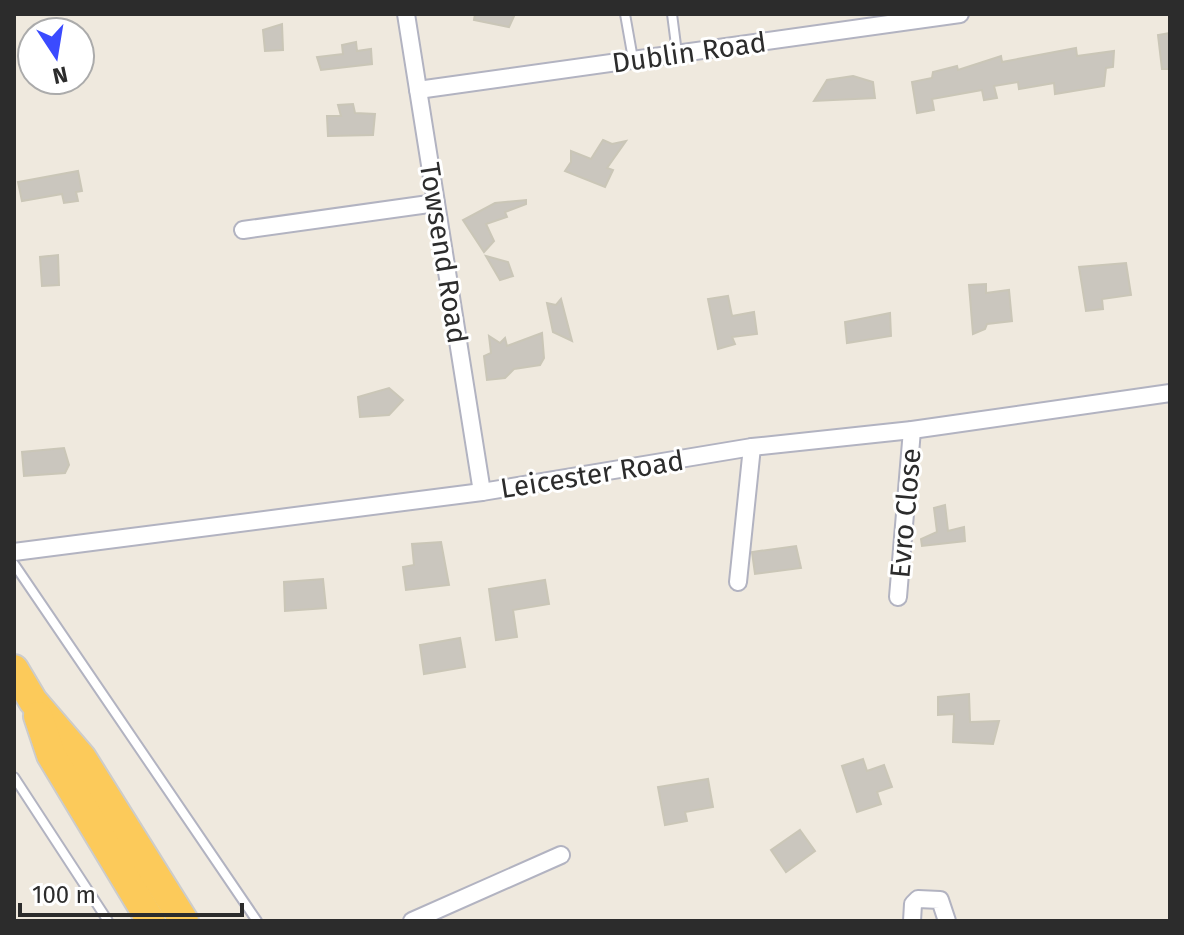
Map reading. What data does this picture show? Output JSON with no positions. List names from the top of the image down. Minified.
{"streets":{"street":["Dublin Road","Towsend Road","Leicester Road","Evro Close"]},"crossings":[["Dublin Road","Towsend Road"],["Towsend Road","Leicester Road"],["Leicester Road","Evro Close"]],"scale_bar":"100 m","north":"bottom"}
